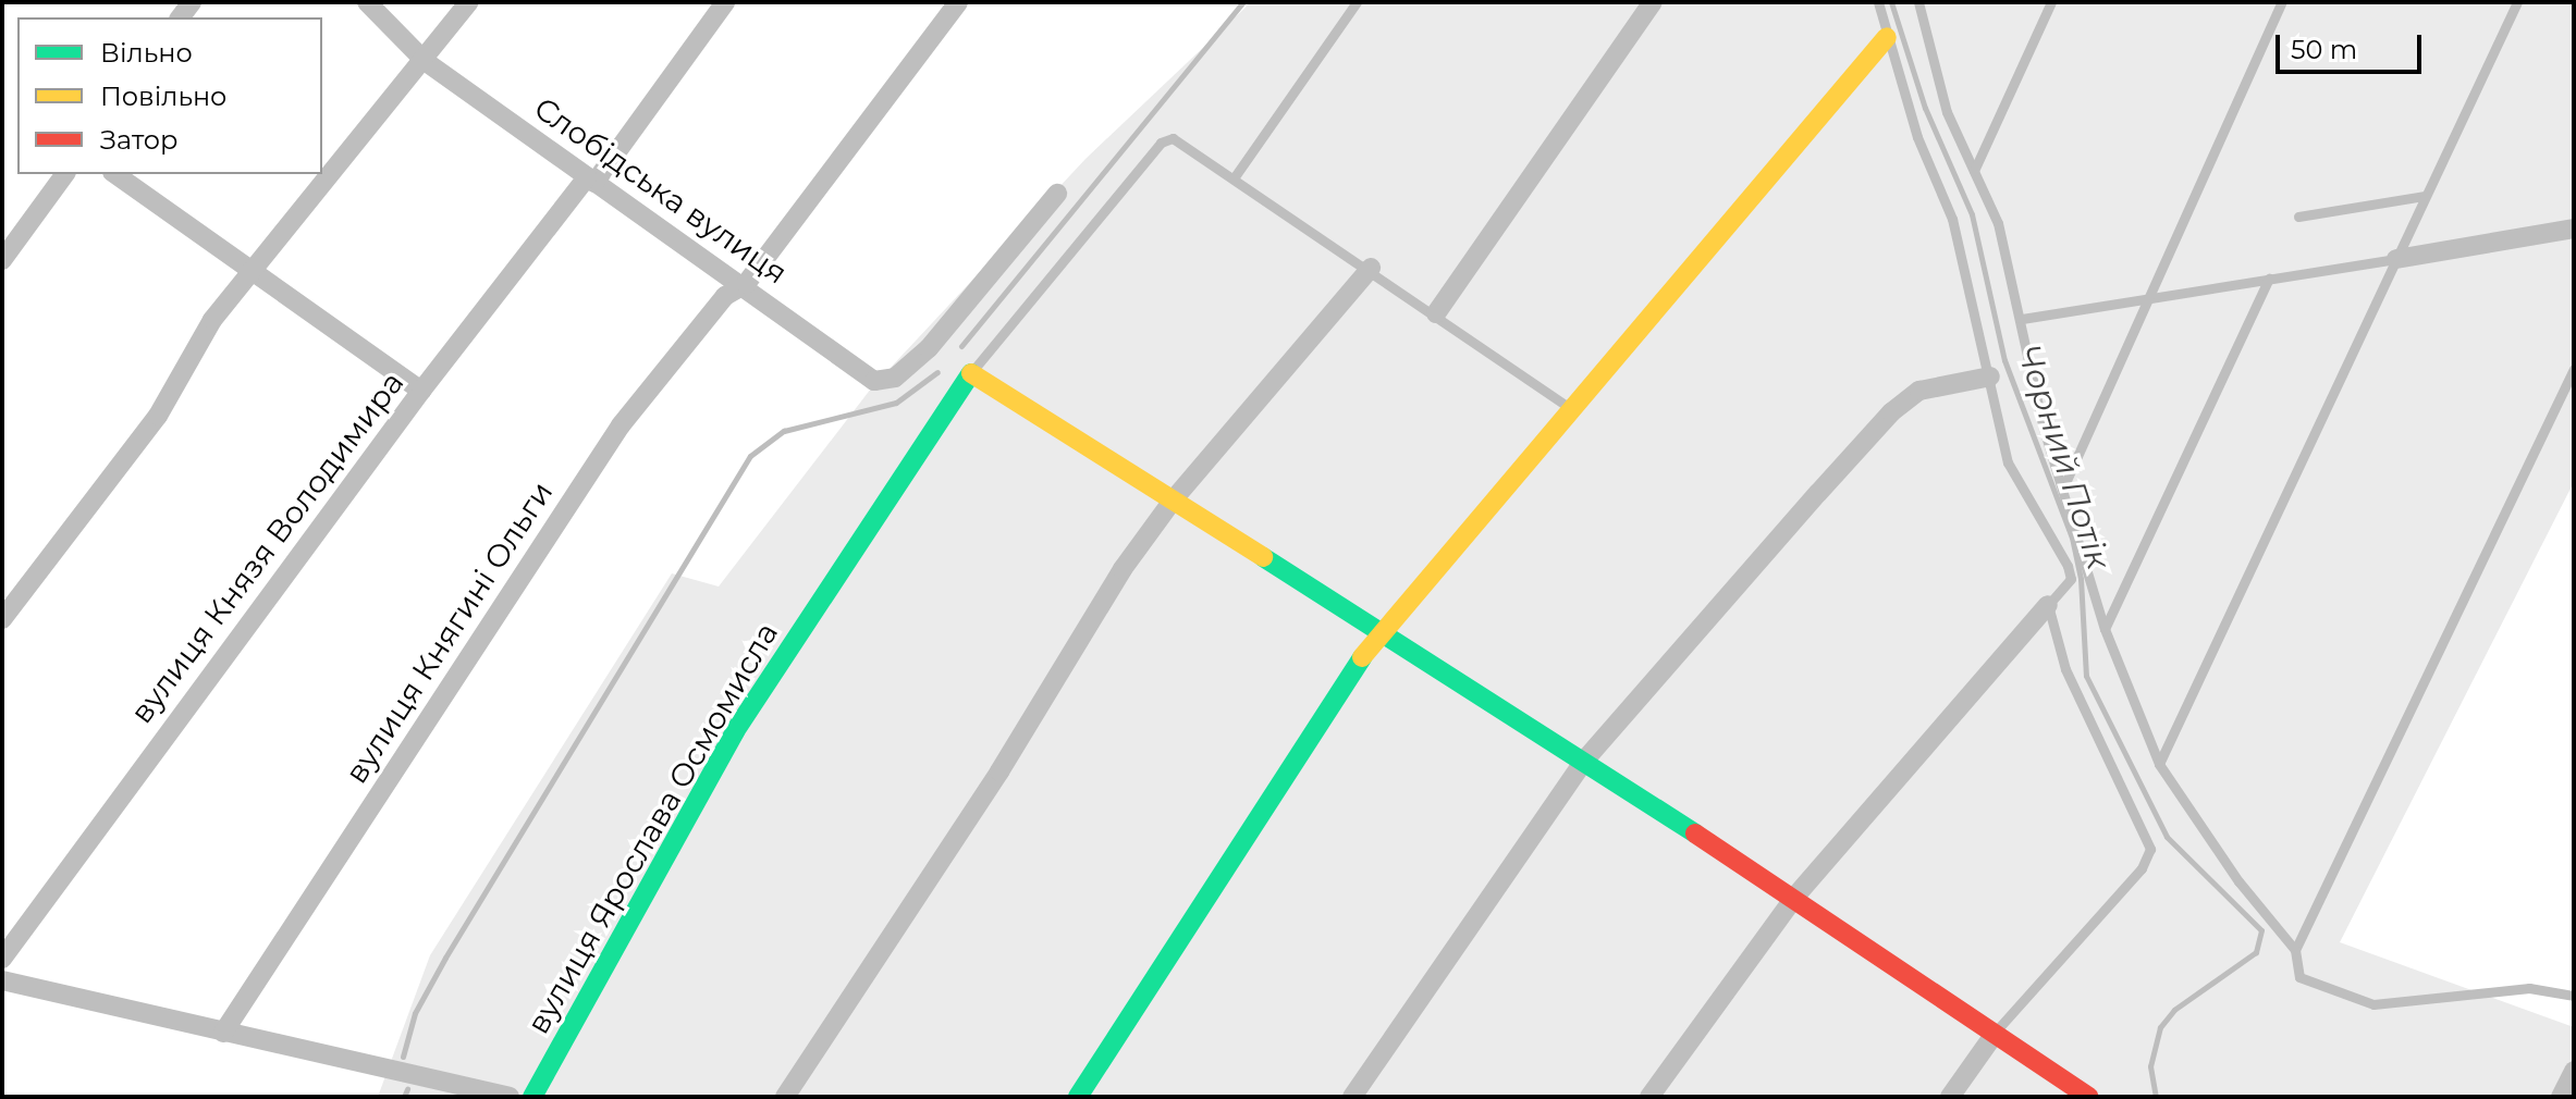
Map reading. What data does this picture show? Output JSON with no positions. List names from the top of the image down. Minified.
{"streets":{"street":["Слобідська вулиця","вулиця Князя Володимира","вулиця Княгині Ольги","вулиця Ярослава Осмомисла"]},"crossings":[["Слобідська вулиця","вулиця Князя Володимира"],["Слобідська вулиця","вулиця Княгині Ольги"]],"water":["Чорний Потік"],"legend":["Вільно","Повільно","Затор"],"scale_bar":"50 m"}
